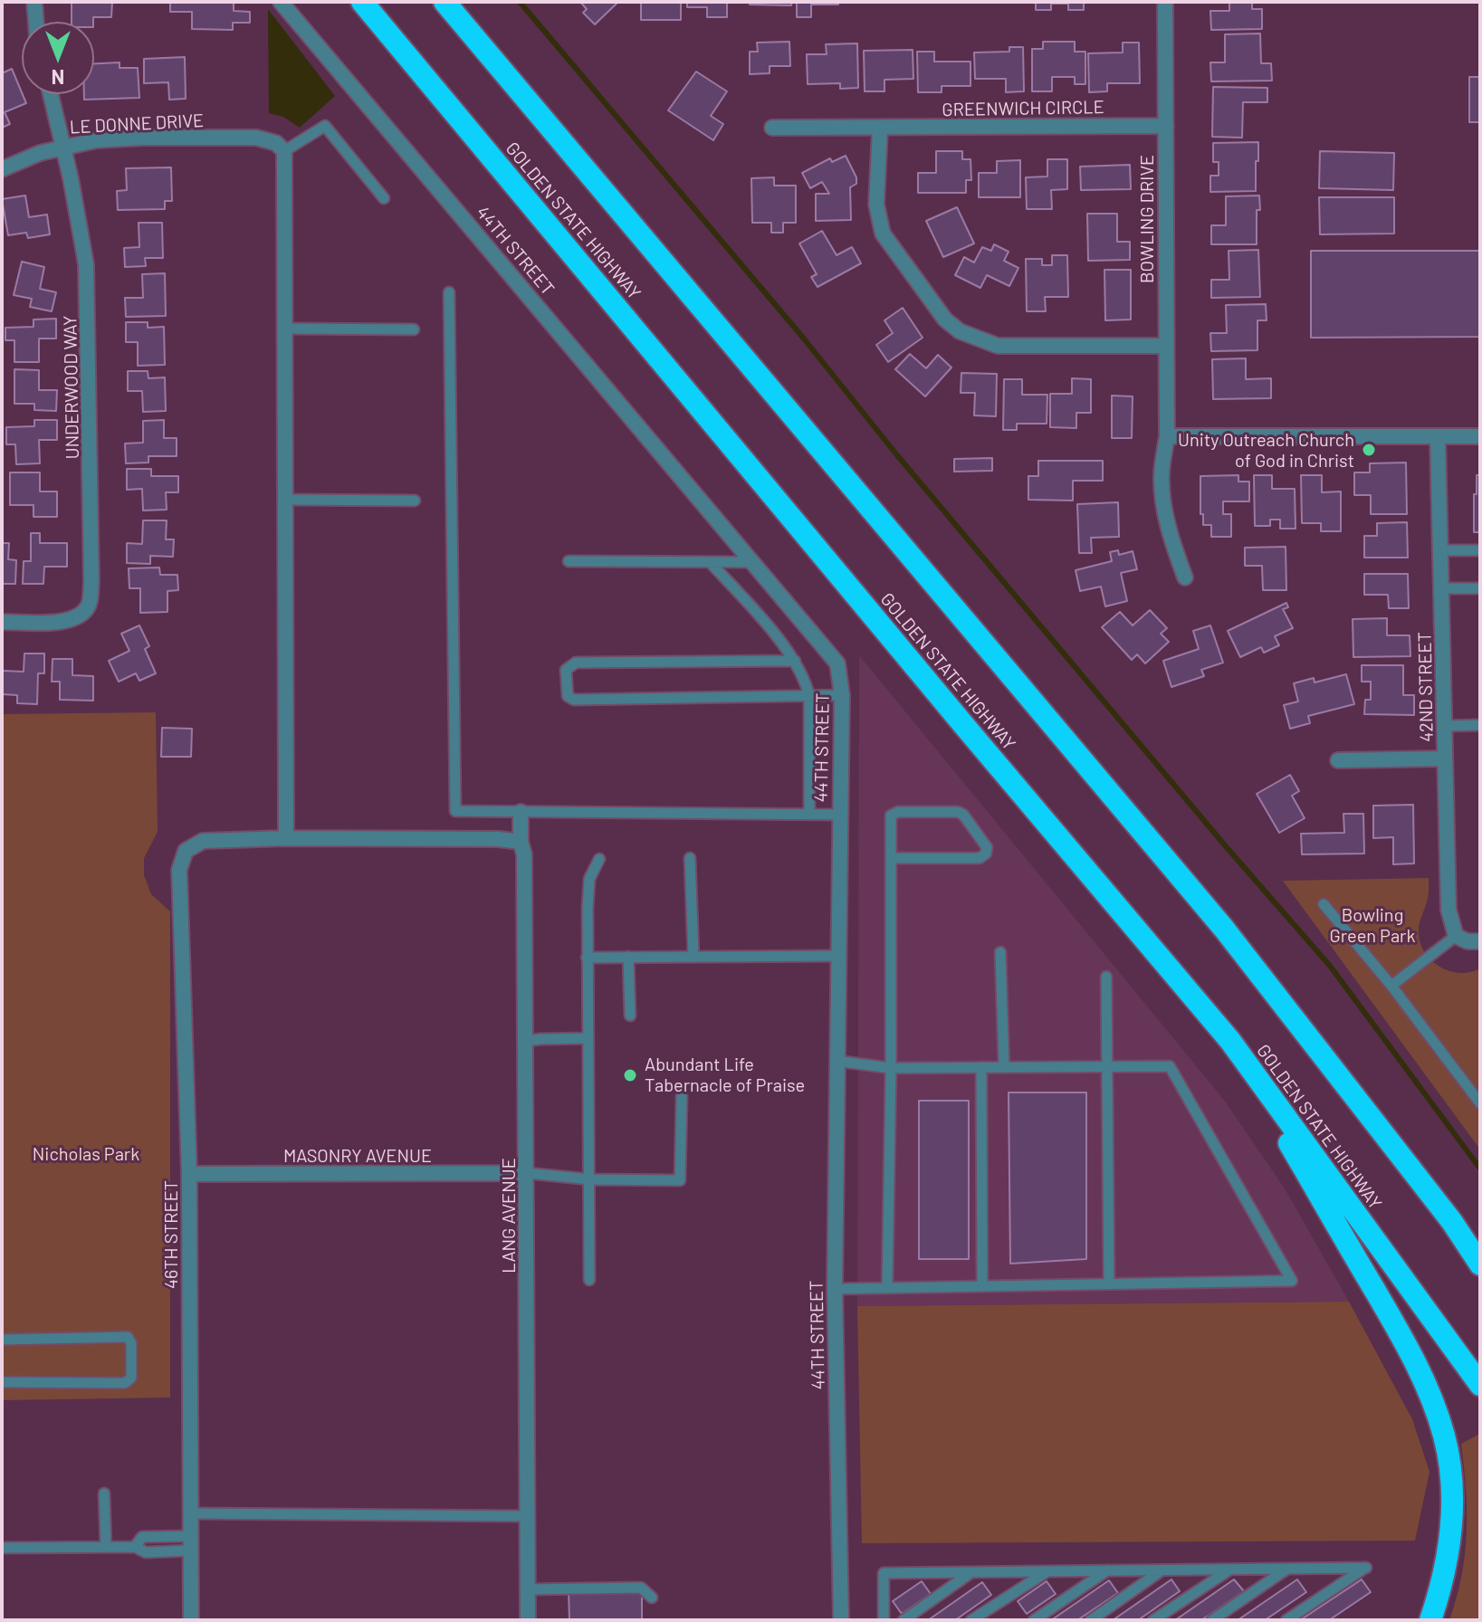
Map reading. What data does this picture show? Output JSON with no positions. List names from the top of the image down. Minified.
{"streets":{"highway":["GOLDEN STATE HIGHWAY"],"street":["GREENWICH CIRCLE","LE DONNE DRIVE","BOWLING DRIVE","44TH STREET","UNDERWOOD WAY","42ND STREET","MASONRY AVENUE","LANG AVENUE","46TH STREET"]},"crossings":[["GREENWICH CIRCLE","BOWLING DRIVE"],["LE DONNE DRIVE","UNDERWOOD WAY"],["MASONRY AVENUE","LANG AVENUE"],["MASONRY AVENUE","46TH STREET"]],"parks":["Bowling Green Park","Nicholas Park"],"places":["Unity Outreach Church of God in Christ","Abundant Life Tabernacle of Praise"],"north":"bottom"}
